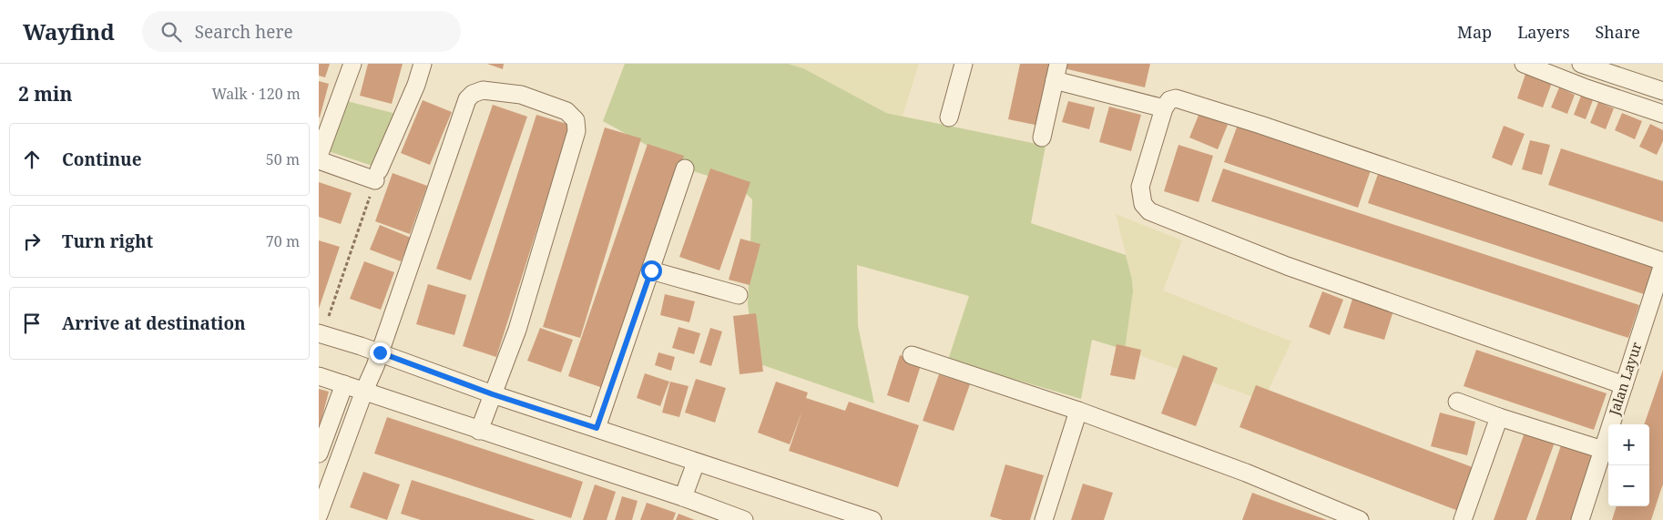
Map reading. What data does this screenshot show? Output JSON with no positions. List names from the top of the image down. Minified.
{"streets":{"street":["Jalan Layur"]},"page":{"header":"Wayfind","search":"Search here","nav":["Map","Layers","Share"],"heading":["2 min","Walk · 120 m"],"list":[["Continue","50 m"],["Turn right","70 m"],"Arrive at destination"],"map_buttons":["+","−"]}}
